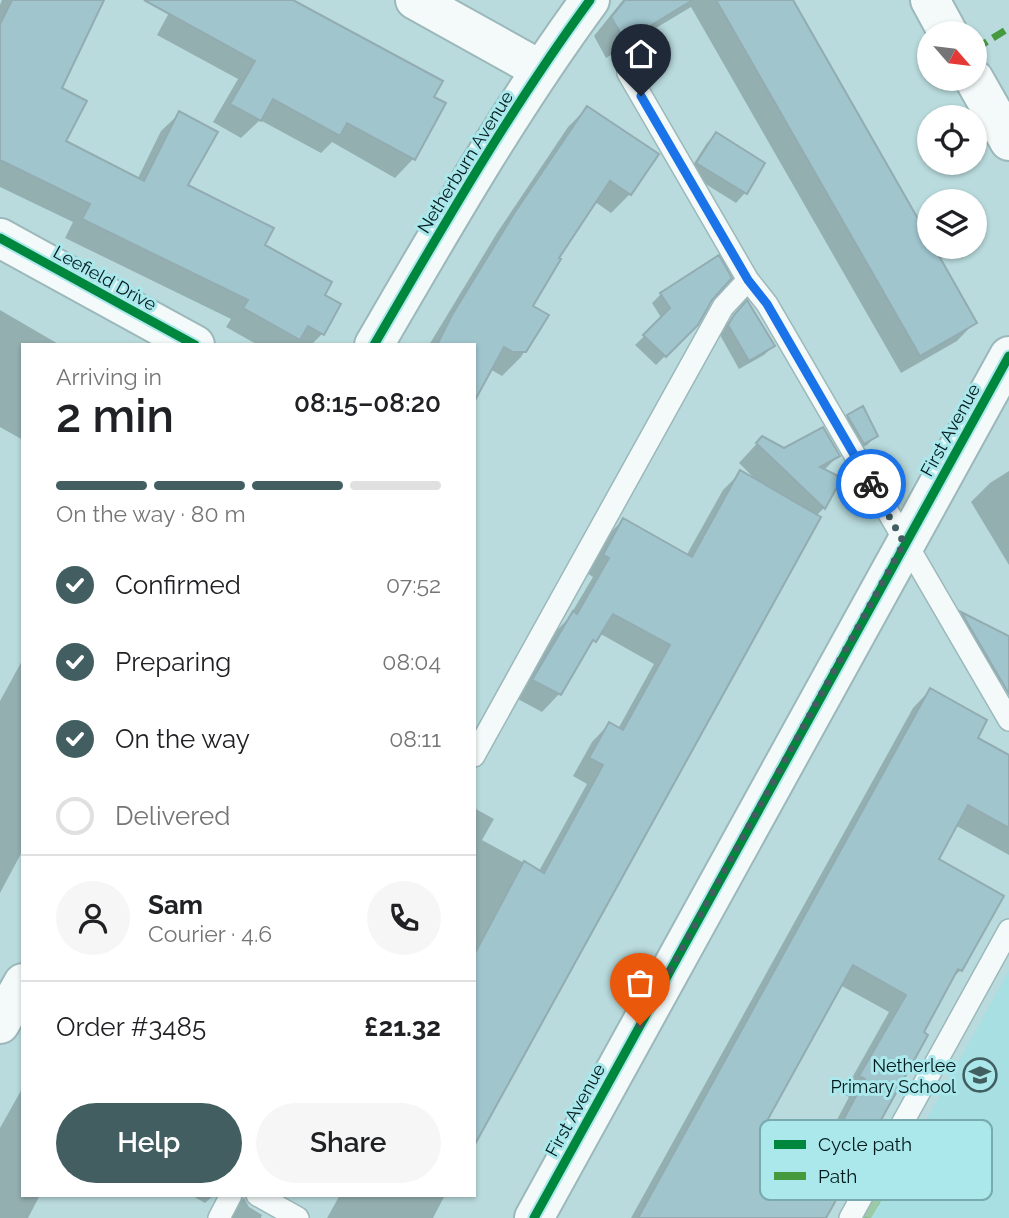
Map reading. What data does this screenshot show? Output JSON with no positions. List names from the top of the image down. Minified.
{"streets":{"street":["Netherburn Avenue","Leefield Drive","First Avenue"]},"places":{"school or university":["Netherlee Primary School"]},"legend":["Cycle path","Path"],"north":"bottom right","page":{"heading":["2 min","Arriving in","08:15–08:20"],"panel":["Sam","Courier · 4.6","Order #3485","£21.32"],"bar":"On the way · 80 m","list":[["Confirmed","07:52"],["Preparing","08:04"],["On the way","08:11"],"Delivered"],"buttons":["Help","Share"]}}
